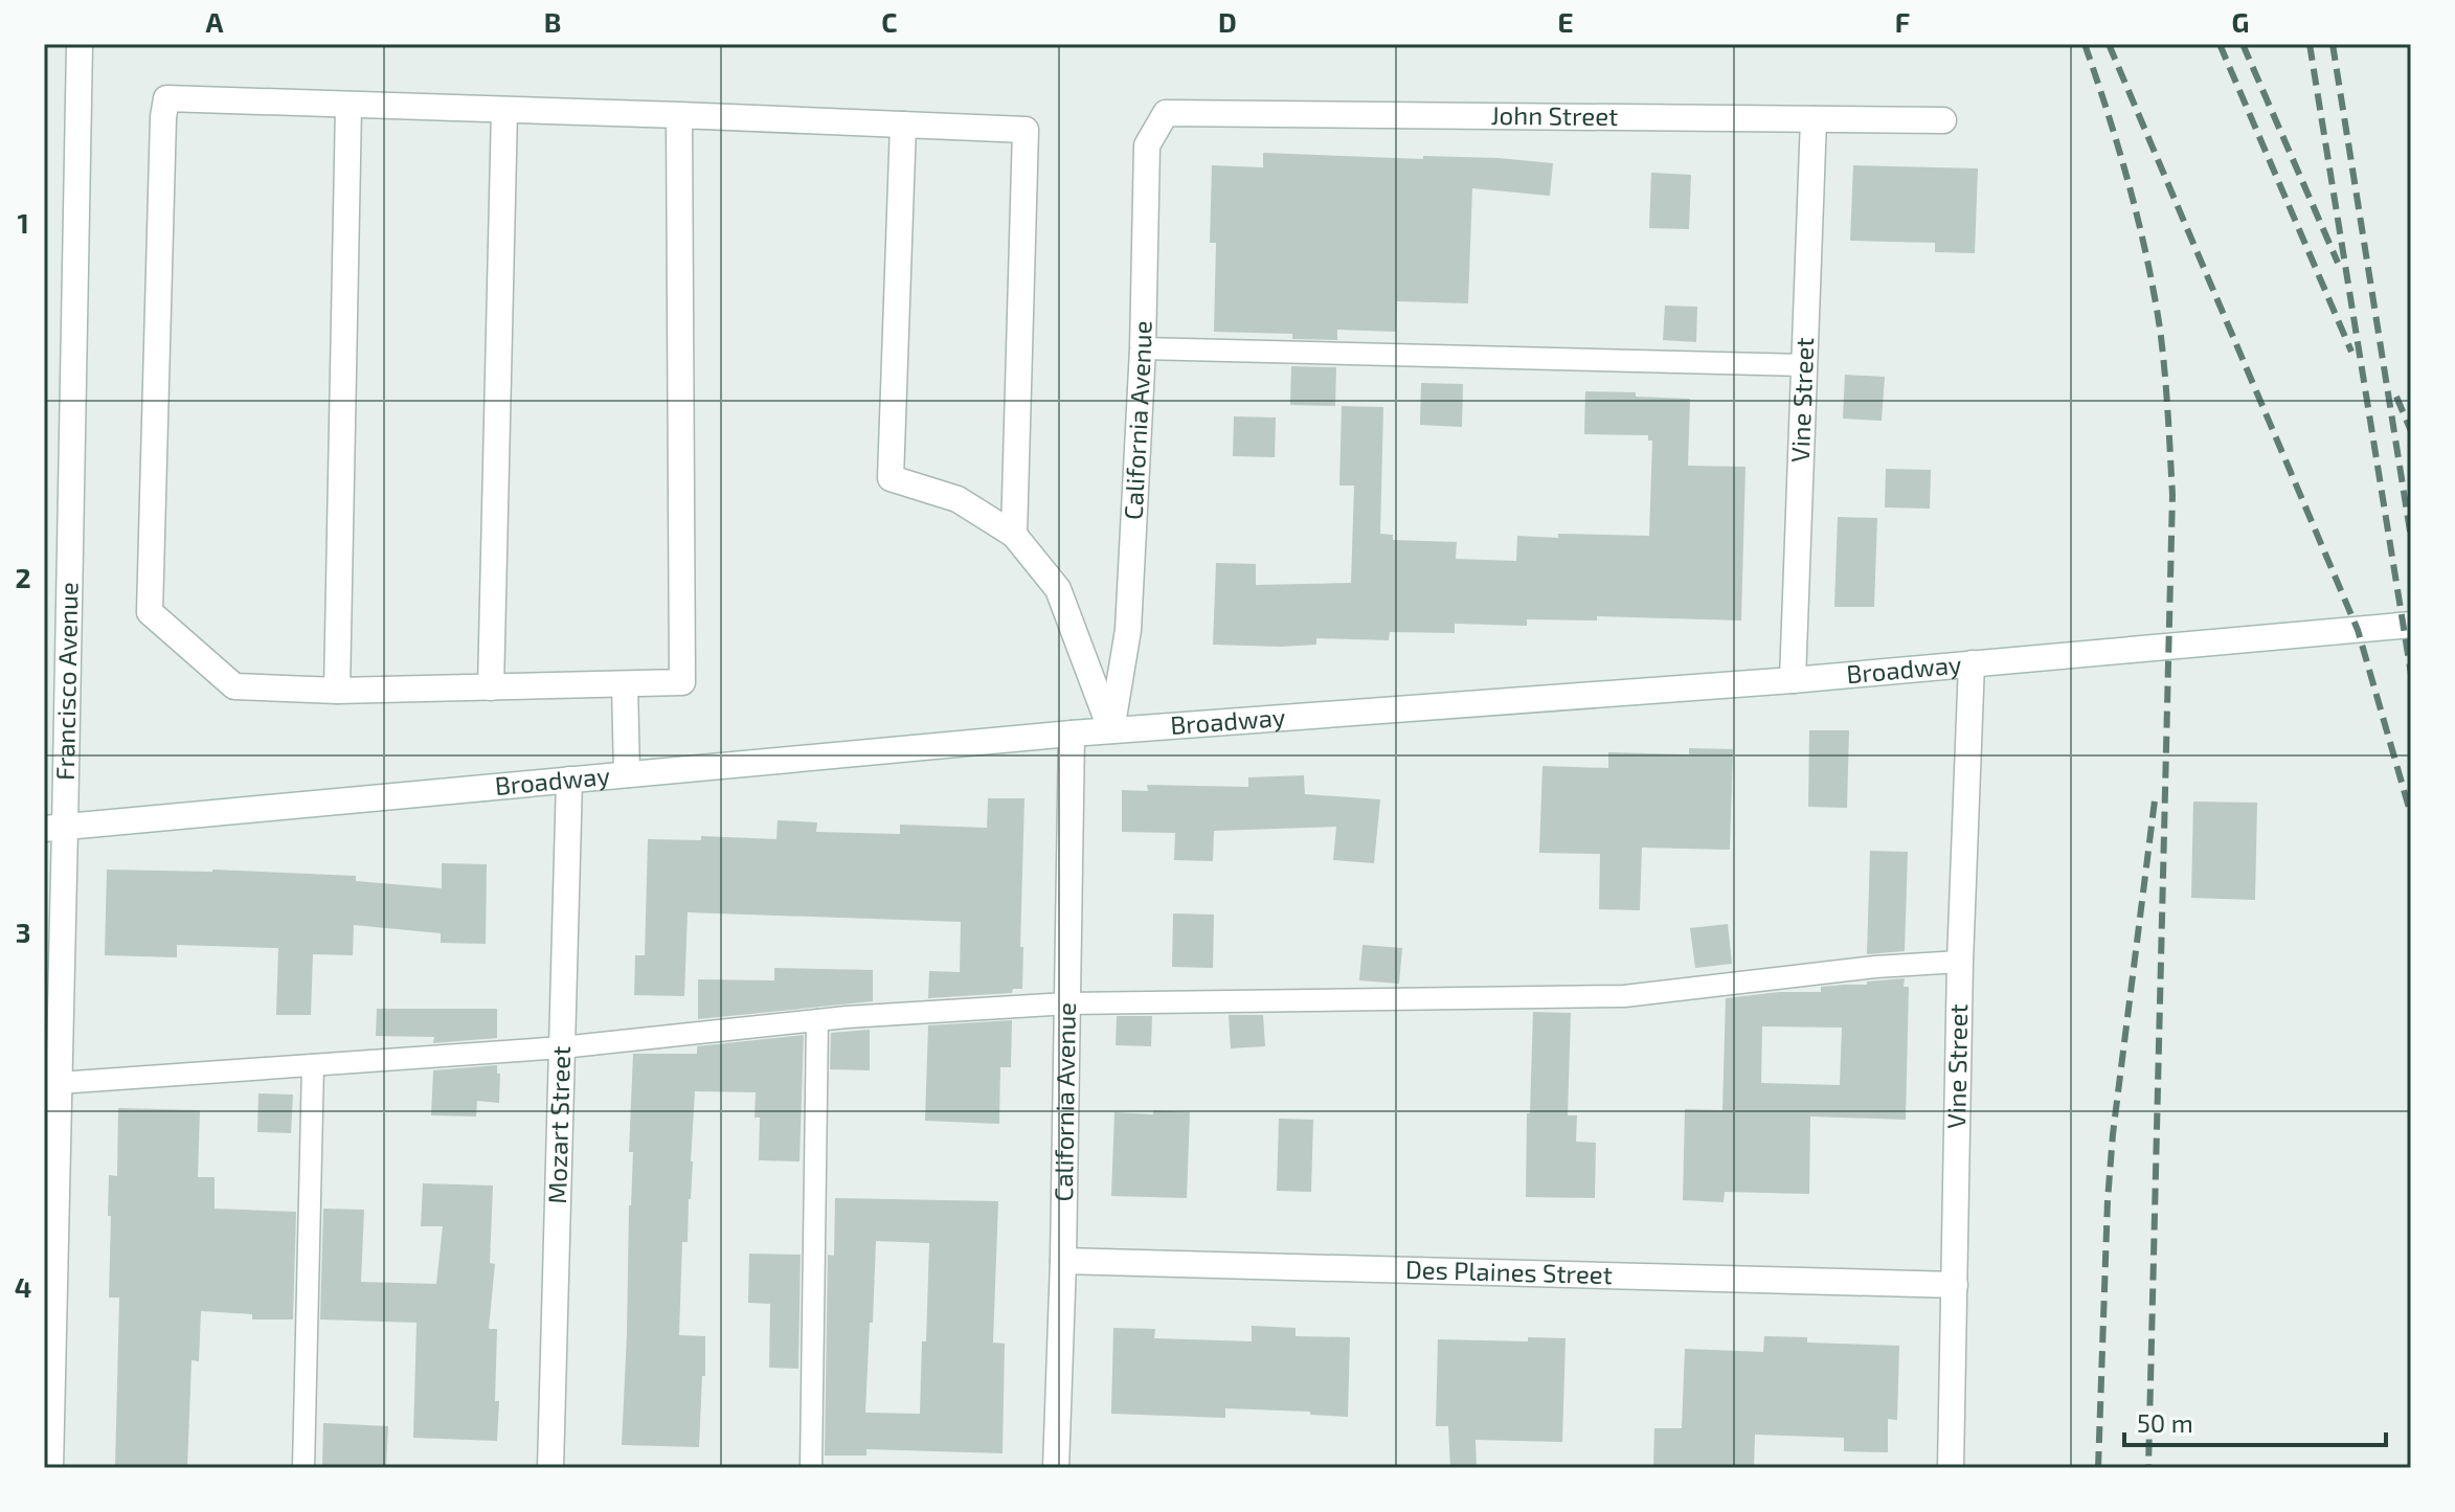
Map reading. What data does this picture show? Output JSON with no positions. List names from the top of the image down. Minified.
{"streets":{"street":["John Street","Vine Street","California Avenue","Broadway","Francisco Avenue","Mozart Street","Des Plaines Street"]},"crossings":[["John Street","Vine Street"],["John Street","California Avenue"],["Vine Street","Broadway"],["Vine Street","Des Plaines Street"],["California Avenue","Broadway"],["California Avenue","Des Plaines Street"],["Broadway","Francisco Avenue"],["Broadway","Mozart Street"]],"scale_bar":"50 m","grid":{"columns":["A","B","C","D","E","F","G"],"rows":["1","2","3","4"]}}
